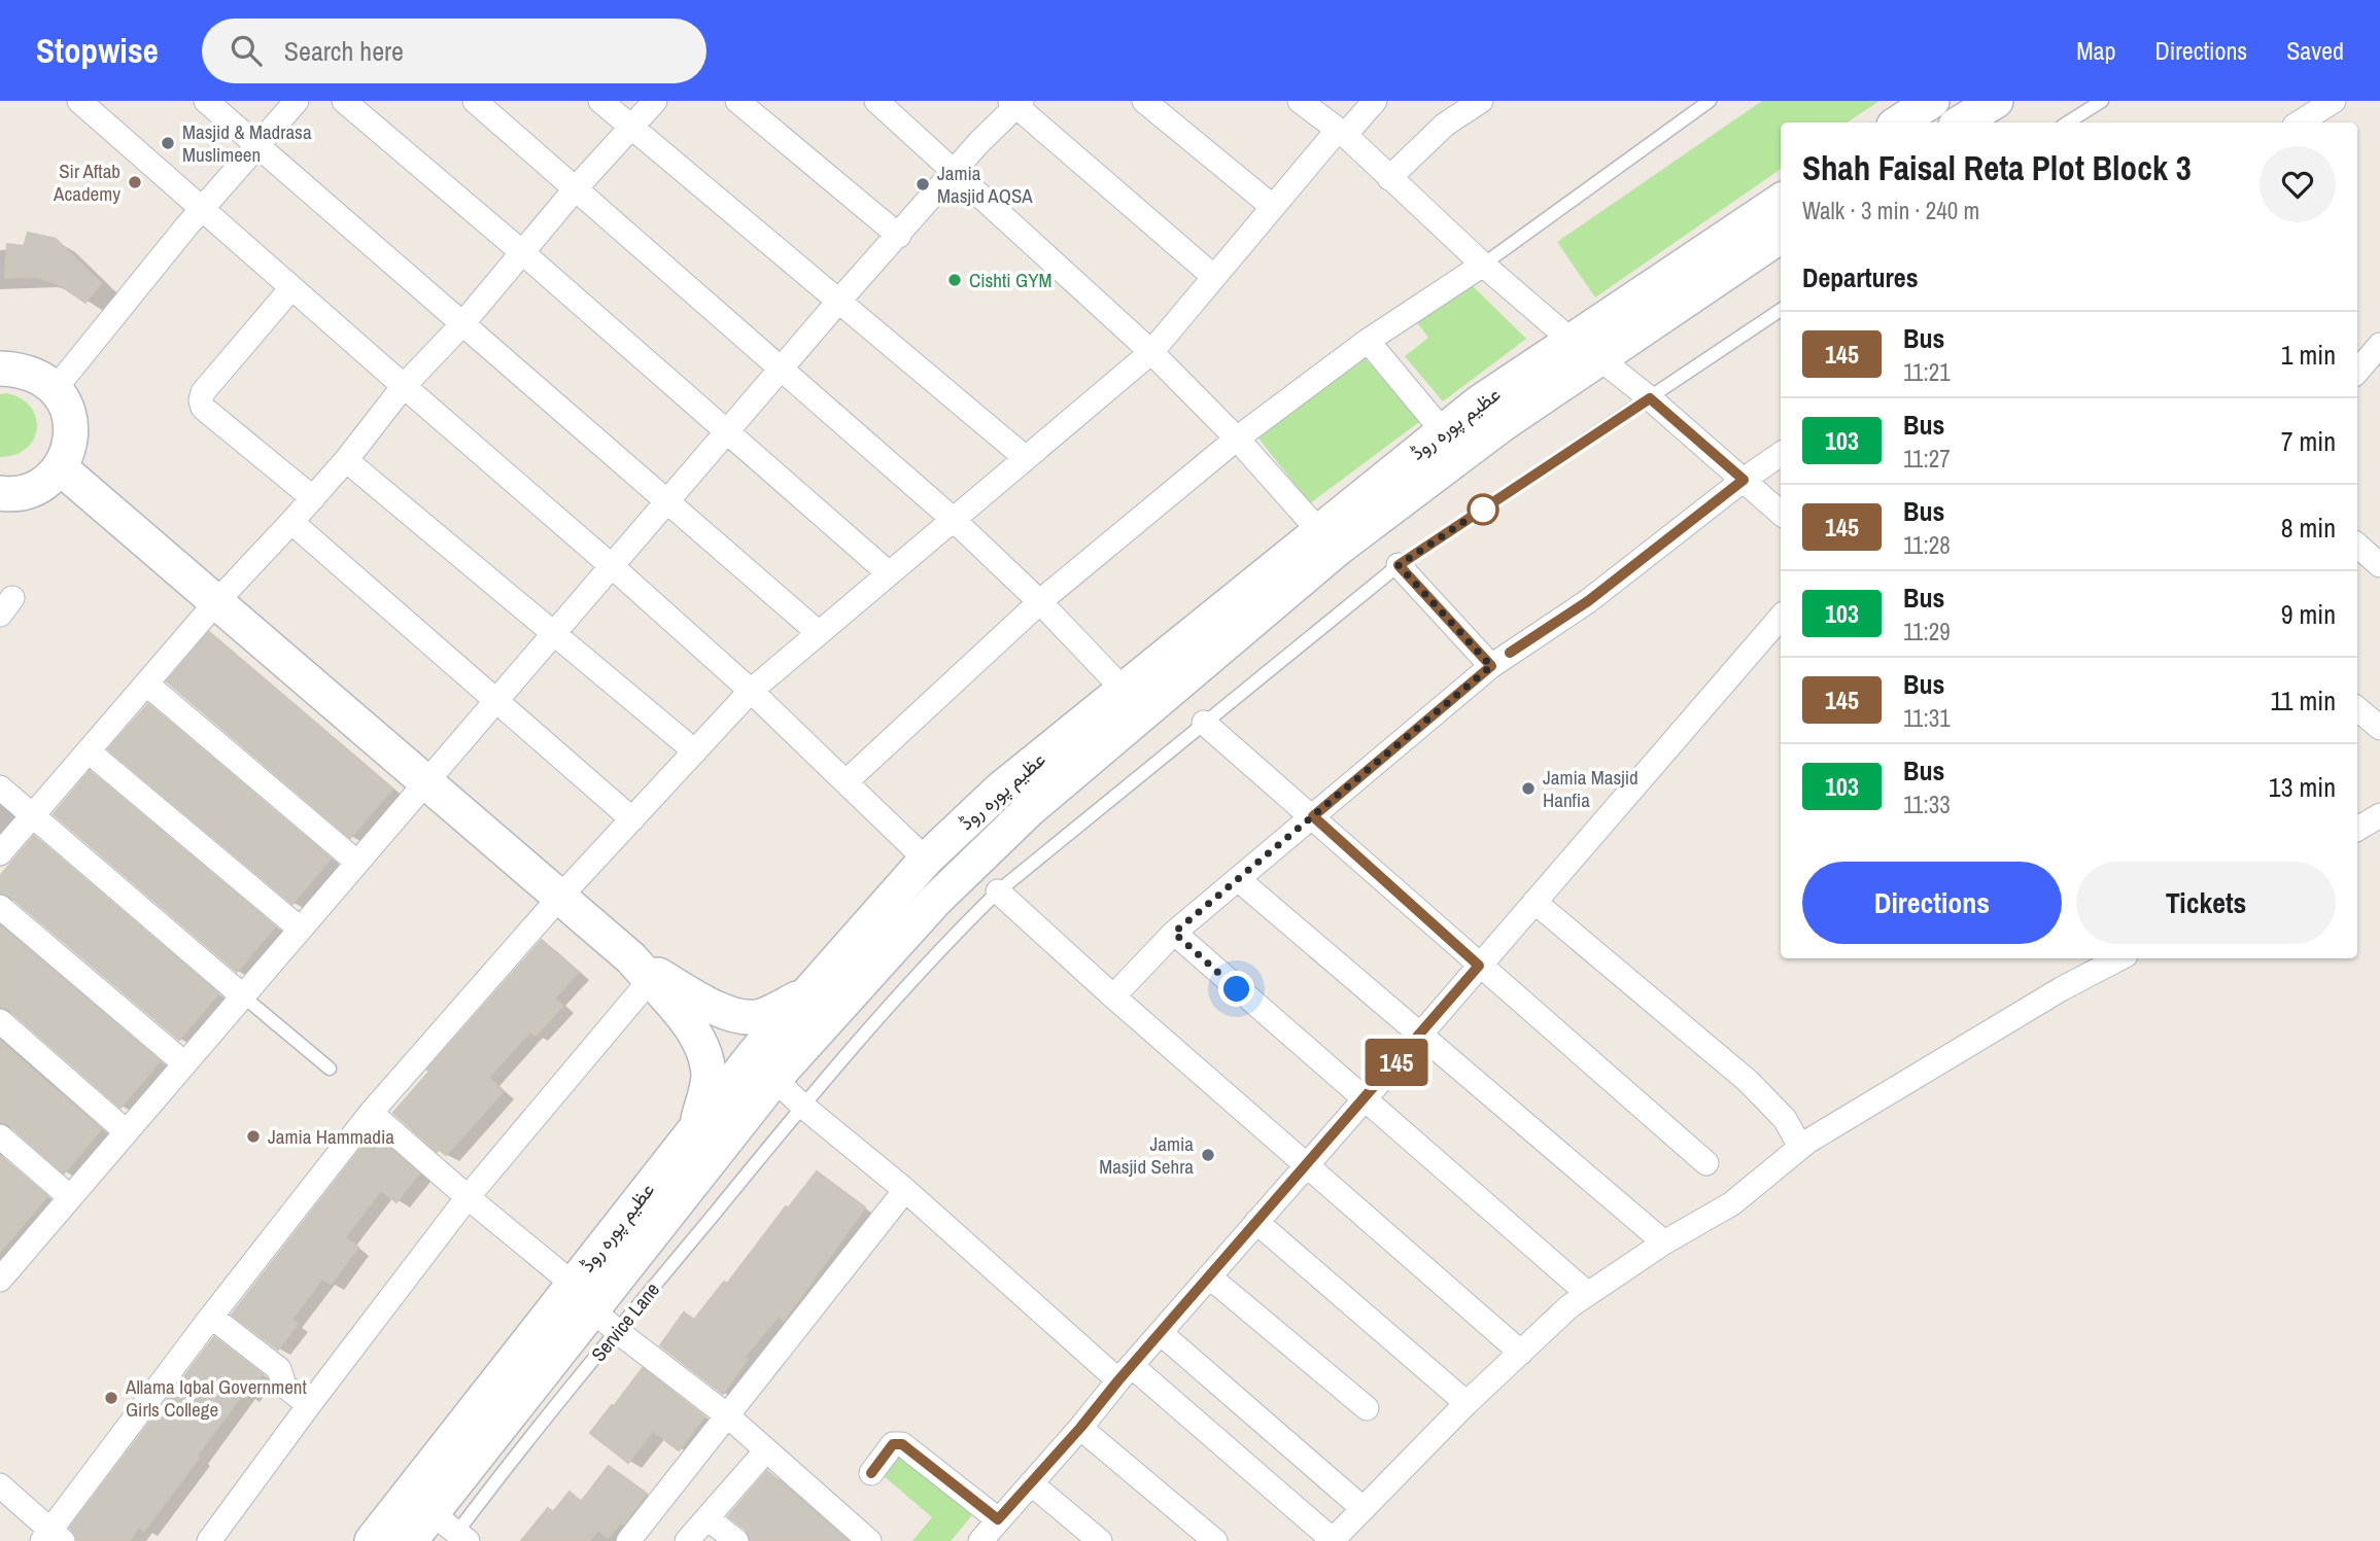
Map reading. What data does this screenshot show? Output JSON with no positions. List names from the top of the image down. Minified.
{"streets":{"main road":["عظیم پورہ روڈ"],"lane":["Service Lane"]},"crossings":[["عظیم پورہ روڈ","Service Lane"]],"places":["Masjid & Madrasa Muslimeen","Sir Aftab Academy","Jamia Masjid AQSA","Cishti GYM","Jamia Masjid Hanfia","Jamia Hammadia","Jamia Masjid Sehra","Allama Iqbal Government Girls College"],"lines":["bus line 145"],"page":{"header":"Stopwise","search":"Search here","nav":["Map","Directions","Saved"],"on_map":"145","heading":[["Shah Faisal Reta Plot Block 3","Walk · 3 min · 240 m"],"Departures"],"list":[{"mark":"145","name":"Bus","note":"11:21","value":"1 min"},{"mark":"103","name":"Bus","note":"11:27","value":"7 min"},{"mark":"145","name":"Bus","note":"11:28","value":"8 min"},{"mark":"103","name":"Bus","note":"11:29","value":"9 min"},{"mark":"145","name":"Bus","note":"11:31","value":"11 min"},{"mark":"103","name":"Bus","note":"11:33","value":"13 min"}],"buttons":["Directions","Tickets"]}}
